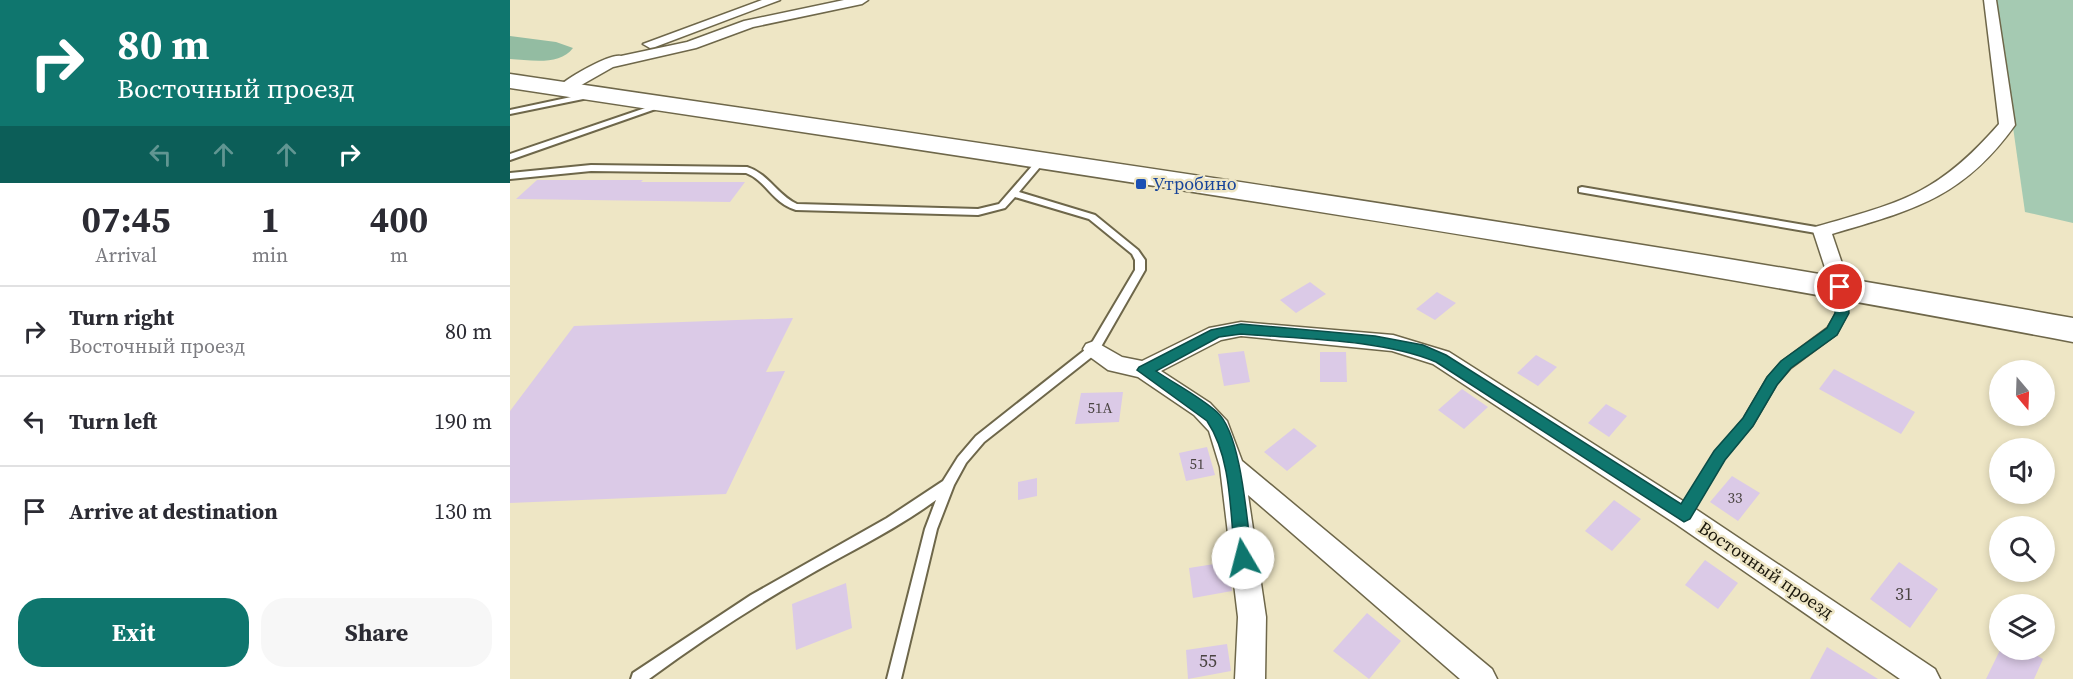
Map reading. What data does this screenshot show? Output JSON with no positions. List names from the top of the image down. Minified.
{"streets":{"street":["Восточный проезд"]},"places":{"transit":["Утробино"]},"house_numbers":["51А","51","33","31","55"],"north":"bottom","page":{"turn":["80 m","Восточный проезд"],"eta":["07:45","Arrival","1","min","400","m"],"list":[{"name":"Turn right","note":"Восточный проезд","value":"80 m"},{"name":"Turn left","value":"190 m"},{"name":"Arrive at destination","value":"130 m"}],"buttons":["Exit","Share"]}}
